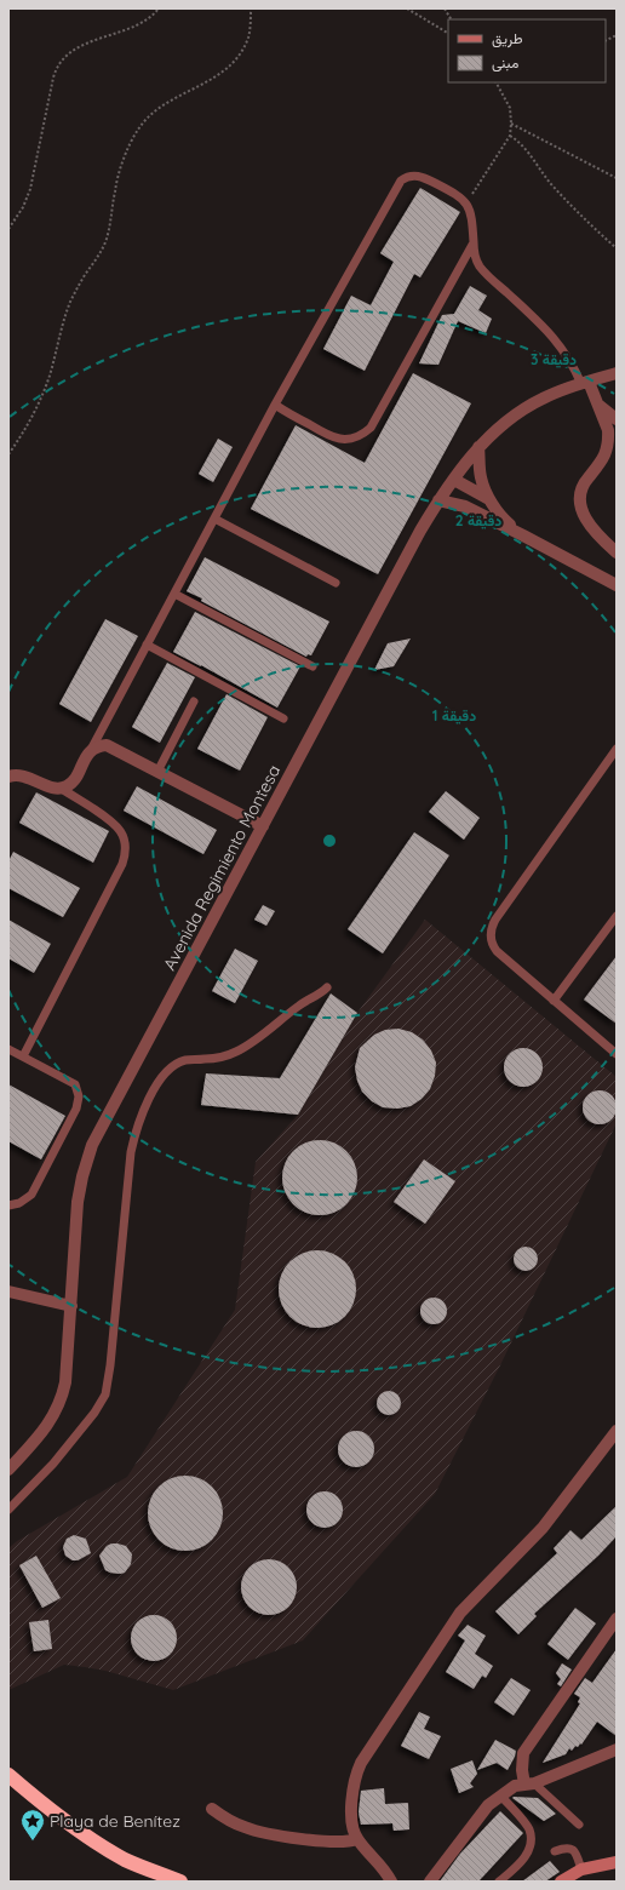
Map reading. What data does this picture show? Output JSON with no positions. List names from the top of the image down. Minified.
{"streets":{"street":["Avenida Regimiento Montesa"]},"places":{"place":["Playa de Benítez"]},"legend":["طريق","مبنى"],"rings":["3 دقيقة","2 دقيقة","1 دقيقة"]}
